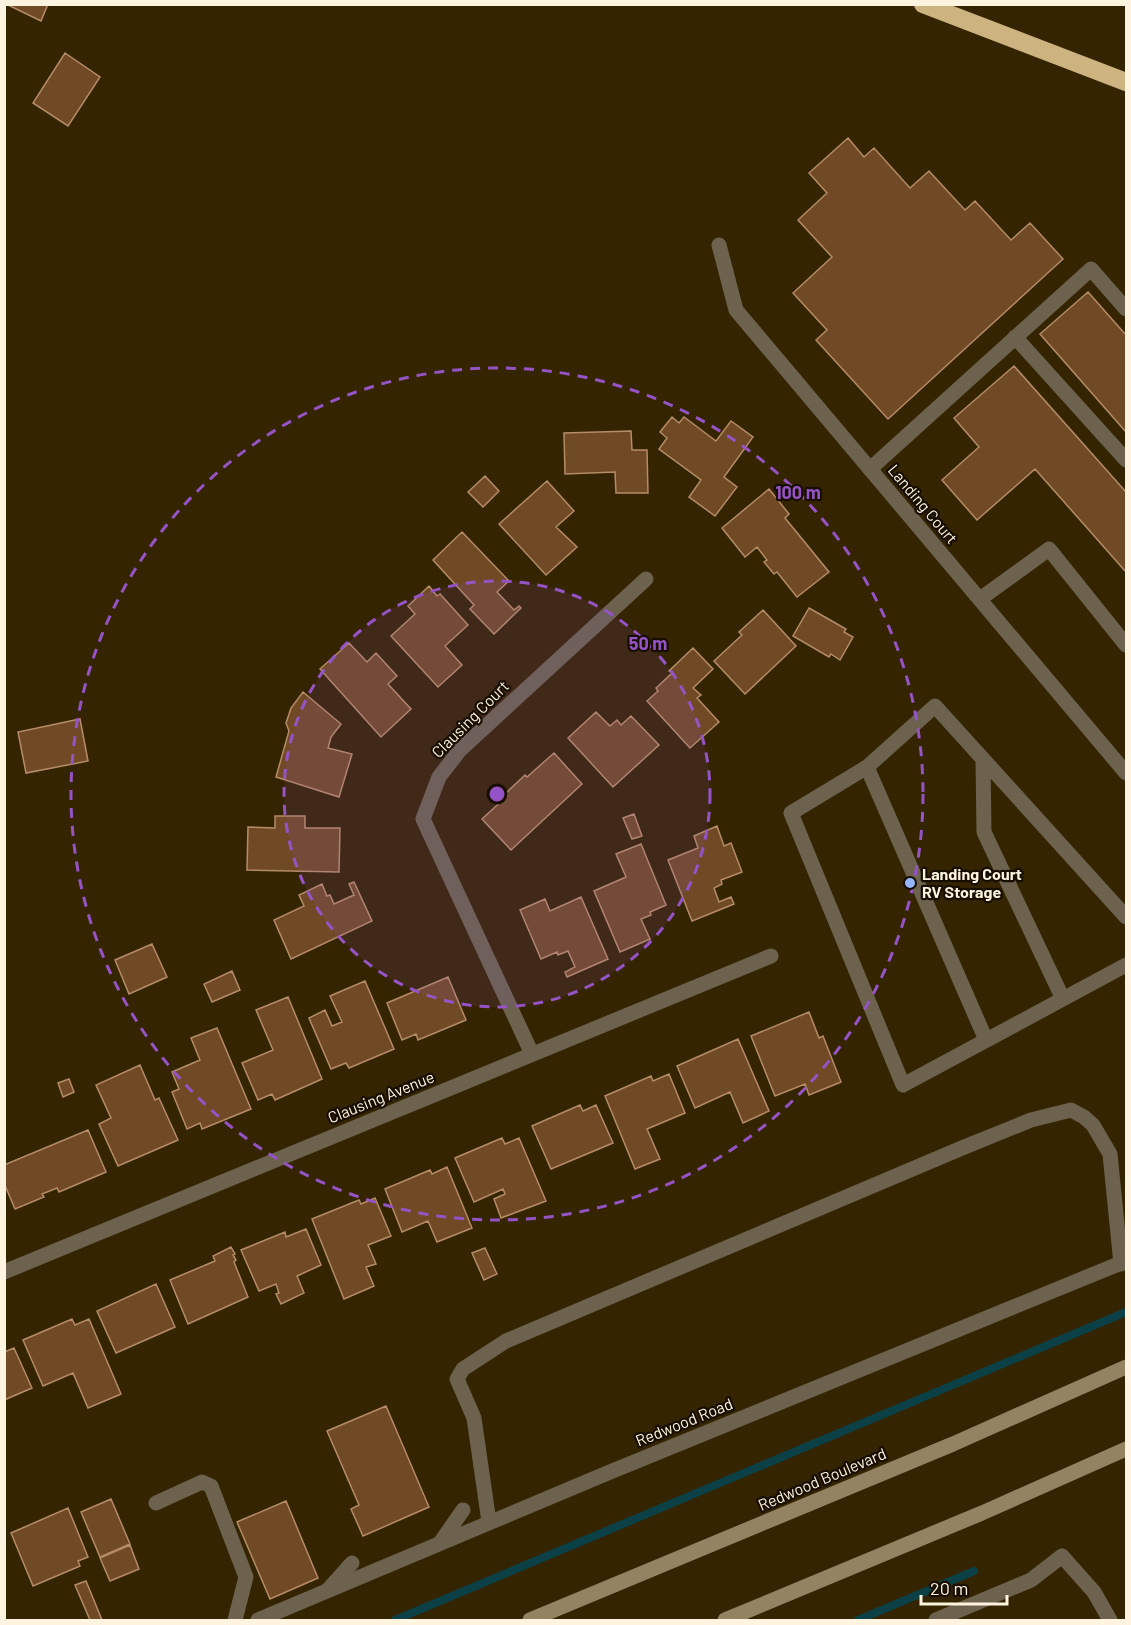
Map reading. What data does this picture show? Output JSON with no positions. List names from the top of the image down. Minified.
{"streets":{"main road":["Redwood Boulevard"],"street":["Landing Court","Clausing Court","Clausing Avenue","Redwood Road"]},"crossings":[["Clausing Court","Clausing Avenue"]],"places":["Landing Court RV Storage"],"scale_bar":"20 m","rings":["100 m","50 m"]}
